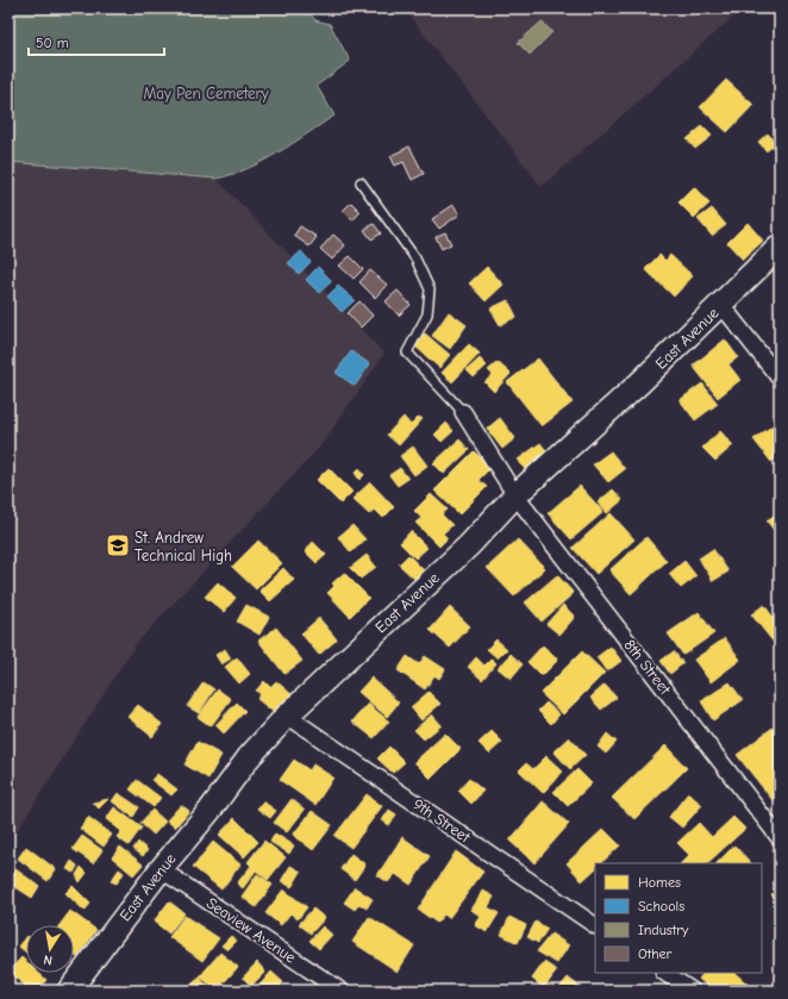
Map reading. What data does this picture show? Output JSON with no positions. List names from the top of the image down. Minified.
{"streets":{"main road":["East Avenue"],"street":["8th Street","9th Street","Seaview Avenue"]},"crossings":[["East Avenue","8th Street"],["East Avenue","9th Street"],["East Avenue","Seaview Avenue"]],"parks":["May Pen Cemetery"],"places":{"school or university":["St. Andrew Technical High"]},"legend":["Homes","Schools","Industry","Other"],"scale_bar":"50 m","north":"bottom"}
